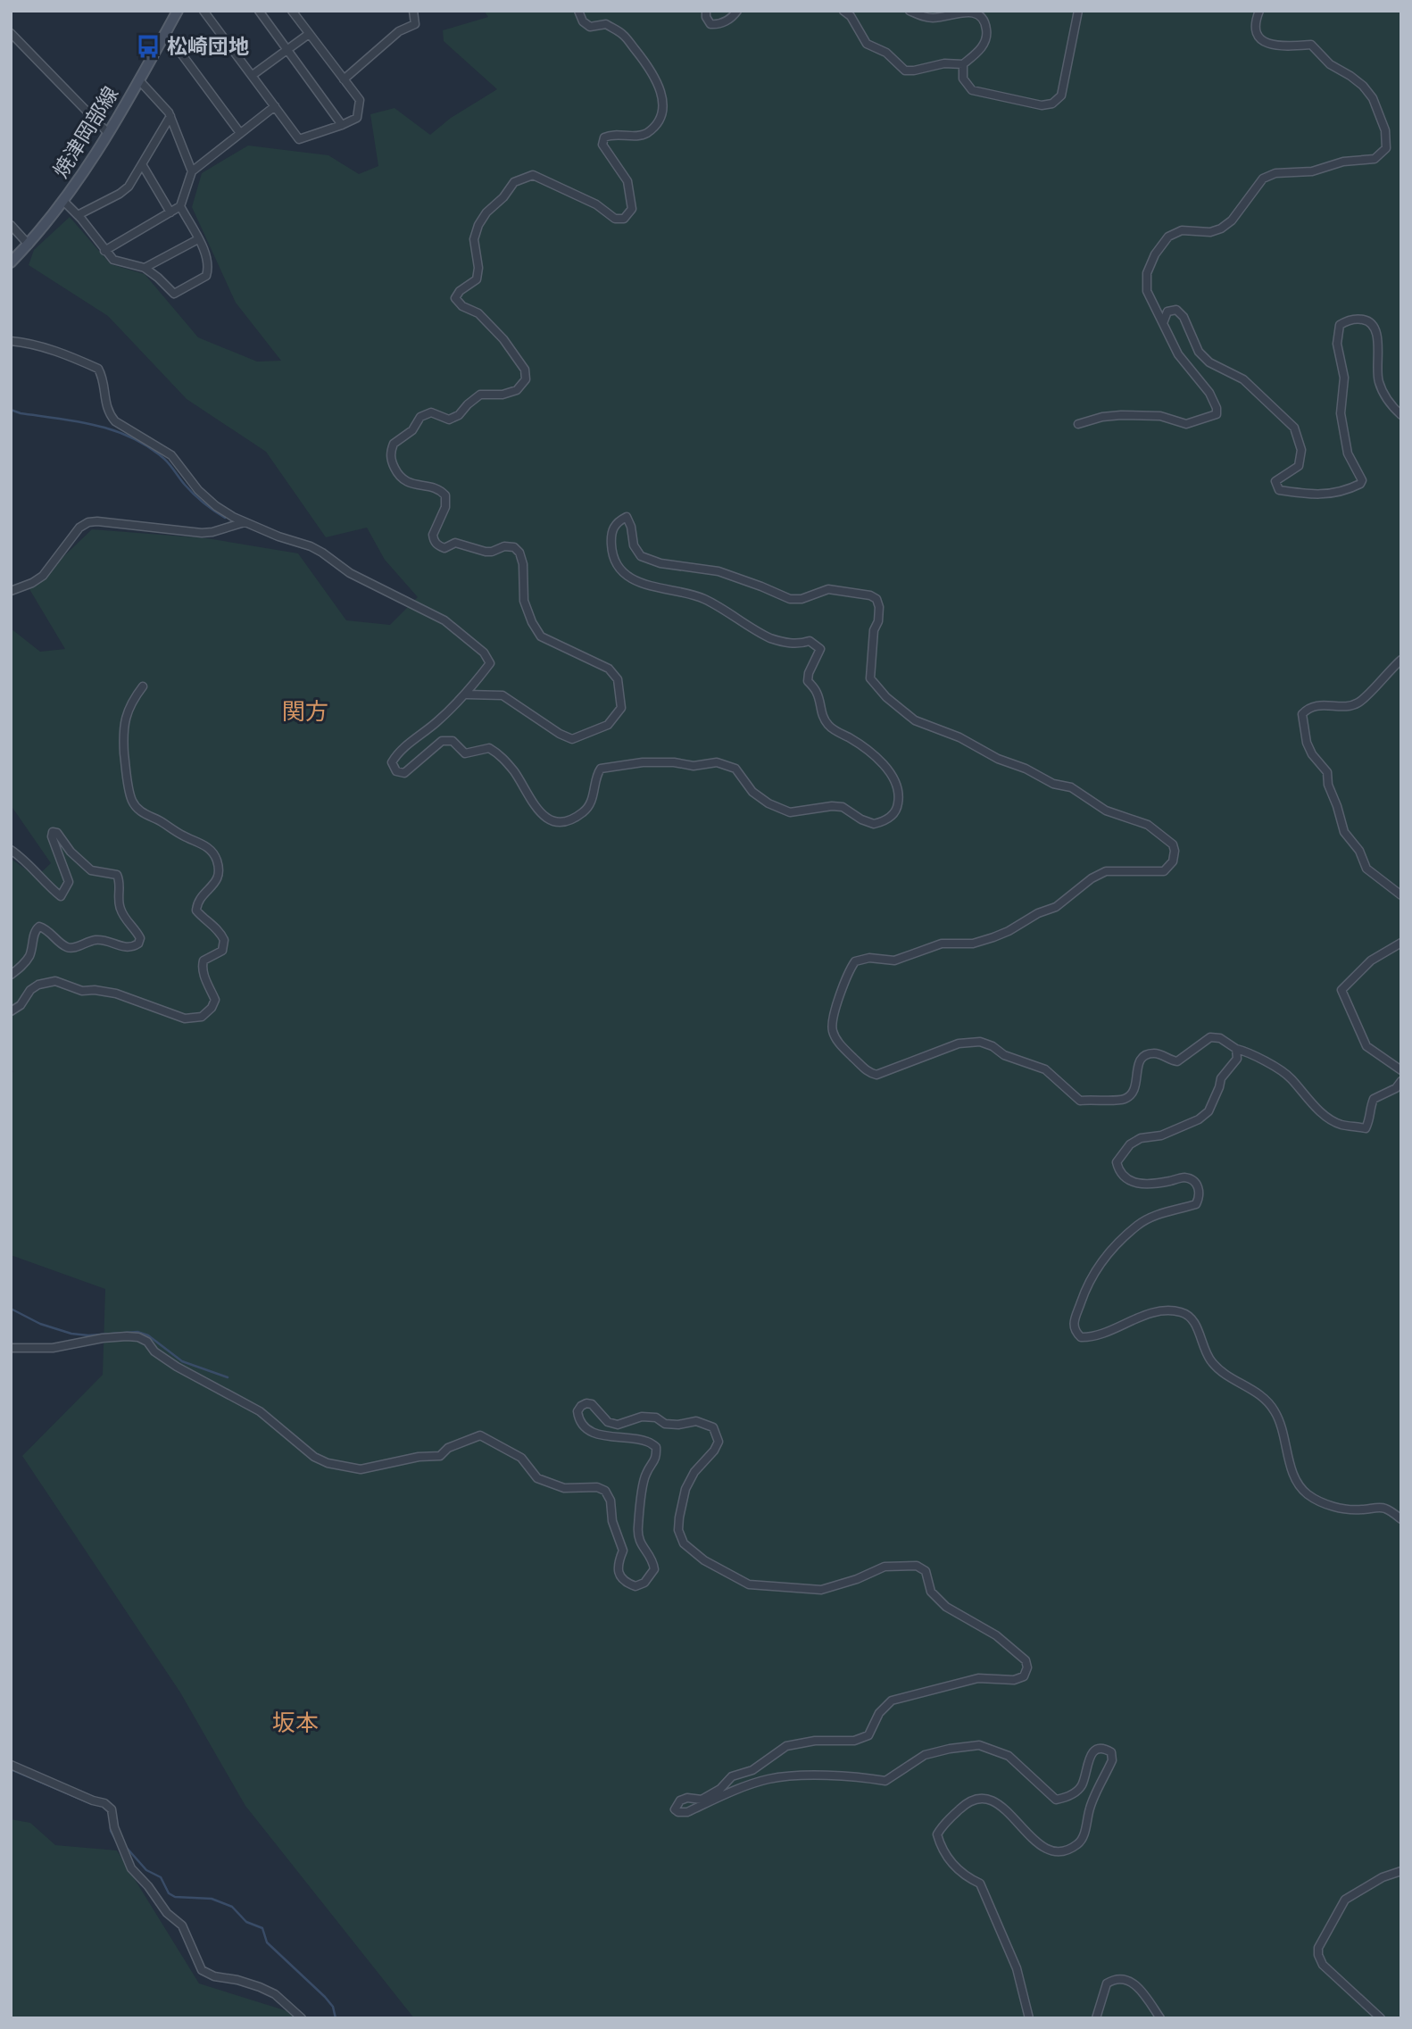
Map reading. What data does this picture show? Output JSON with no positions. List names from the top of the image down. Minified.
{"streets":{"main road":["焼津岡部線"]},"districts":["関方","坂本"],"places":{"bus stop":["松崎団地"]}}
